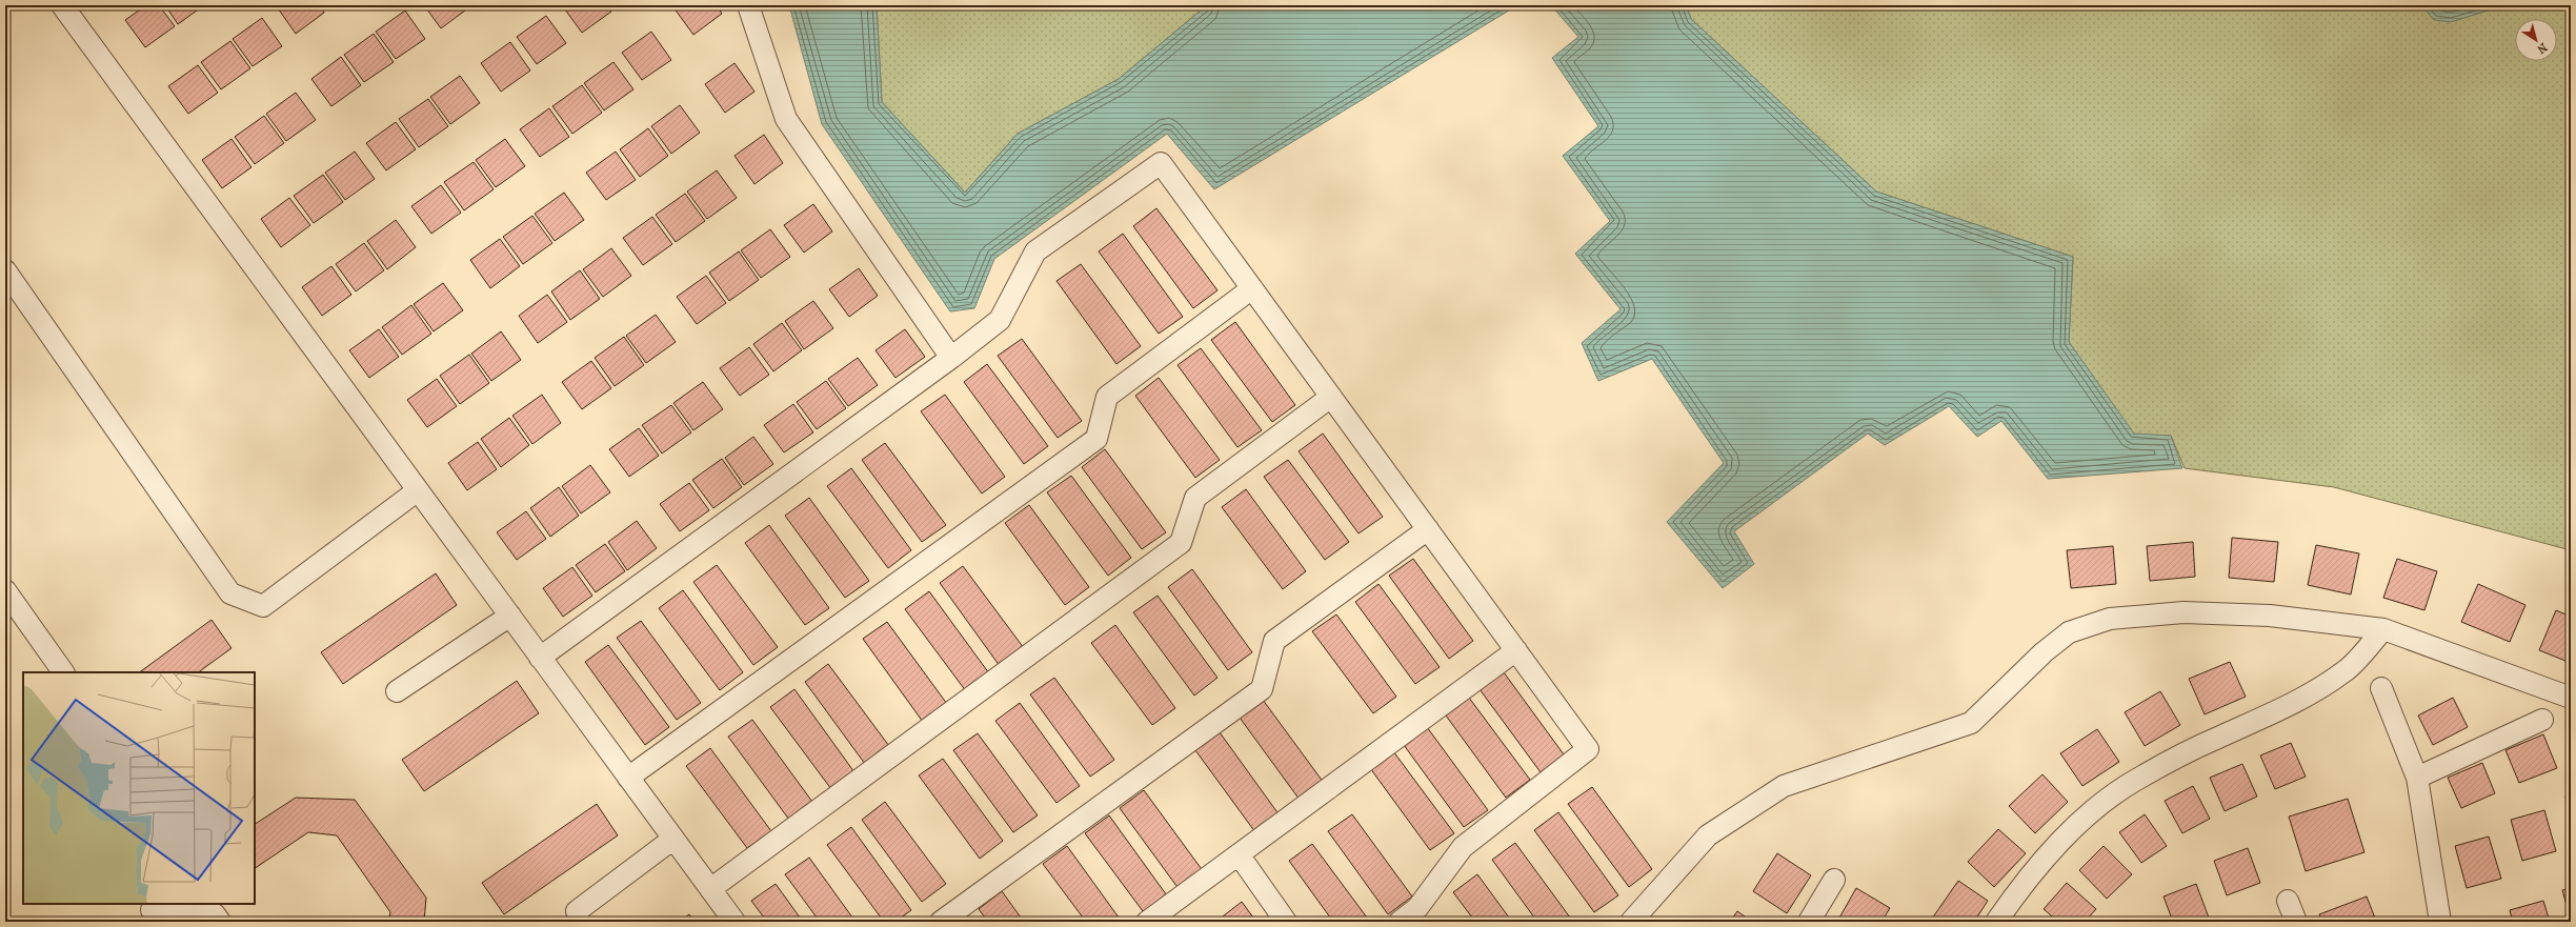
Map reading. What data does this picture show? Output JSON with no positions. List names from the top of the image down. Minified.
{"north":"bottom right"}
